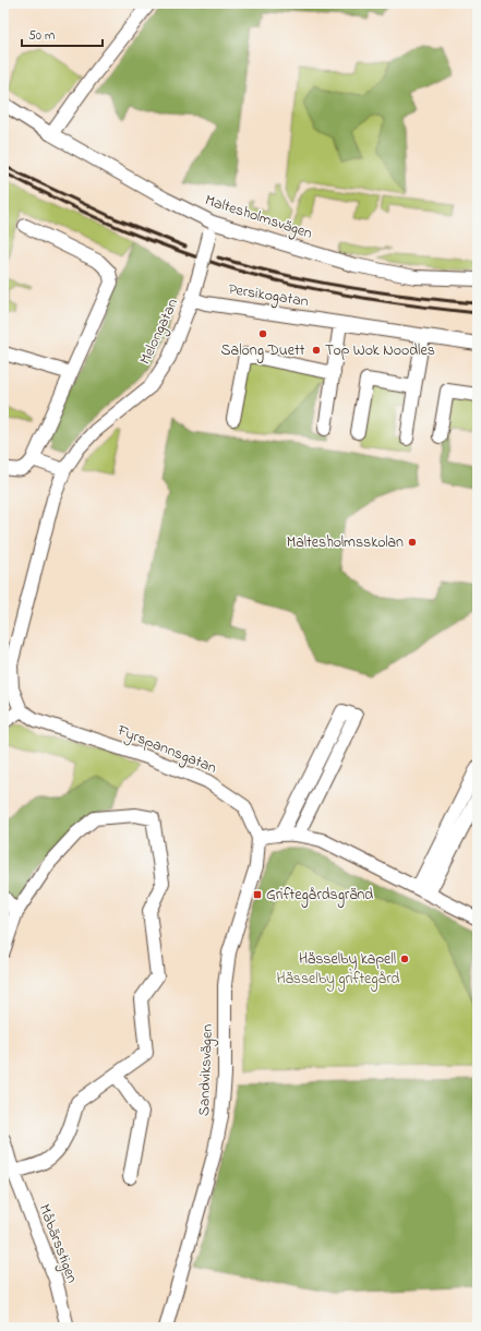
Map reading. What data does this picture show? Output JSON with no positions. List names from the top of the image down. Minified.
{"streets":{"street":["Maltesholmsvägen","Persikogatan","Melongatan","Fyrspannsgatan","Sandviksvägen","Måbärsstigen"]},"crossings":[["Maltesholmsvägen","Melongatan"],["Persikogatan","Melongatan"],["Melongatan","Fyrspannsgatan"],["Fyrspannsgatan","Sandviksvägen"]],"parks":["Hässelby griftegård"],"places":{"other":["Salong Duett","Top Wok Noodles","Maltesholmsskolan","Hässelby kapell"],"transit":["Griftegårdsgränd"]},"scale_bar":"50 m"}
